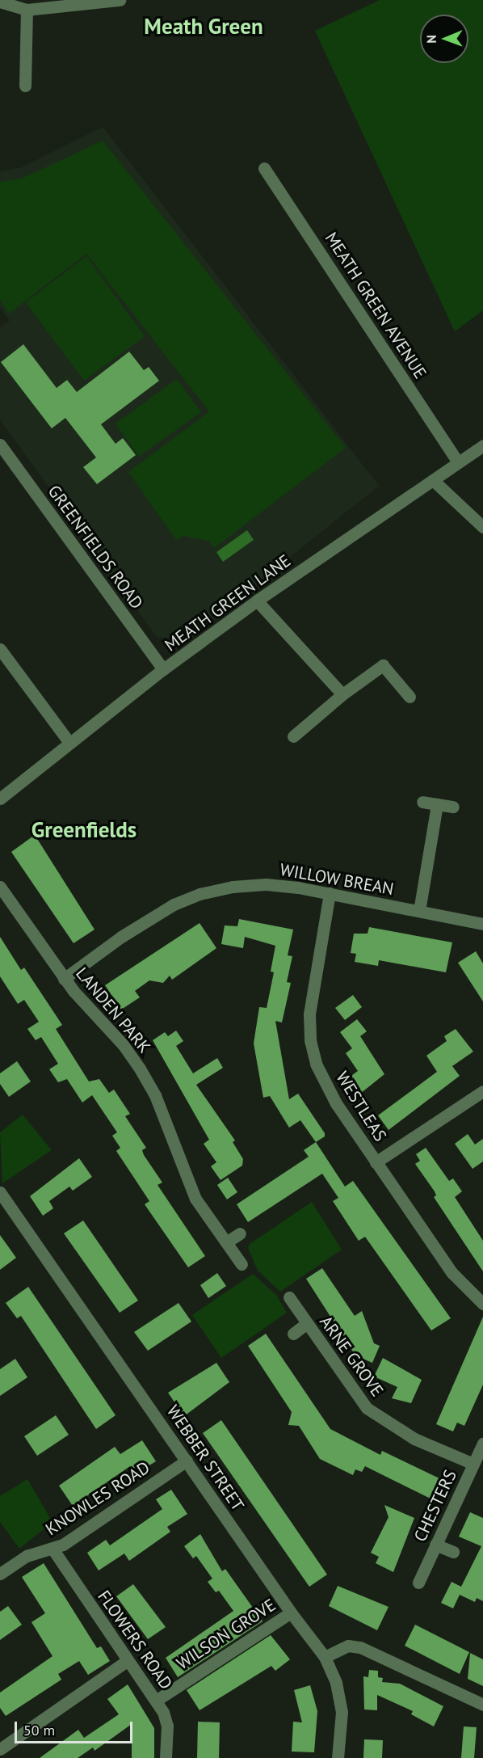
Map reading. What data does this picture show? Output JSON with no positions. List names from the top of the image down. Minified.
{"streets":{"street":["MEATH GREEN AVENUE","GREENFIELDS ROAD","MEATH GREEN LANE","WILLOW BREAN","LANDEN PARK","WESTLEAS","ARNE GROVE","WEBBER STREET","KNOWLES ROAD","CHESTERS","WILSON GROVE","FLOWERS ROAD"]},"crossings":[["MEATH GREEN AVENUE","MEATH GREEN LANE"],["GREENFIELDS ROAD","MEATH GREEN LANE"],["WILLOW BREAN","LANDEN PARK"],["WILLOW BREAN","WESTLEAS"],["ARNE GROVE","CHESTERS"],["WEBBER STREET","KNOWLES ROAD"],["WEBBER STREET","WILSON GROVE"],["KNOWLES ROAD","FLOWERS ROAD"],["WILSON GROVE","FLOWERS ROAD"]],"districts":["Meath Green","Greenfields"],"scale_bar":"50 m","north":"left"}
